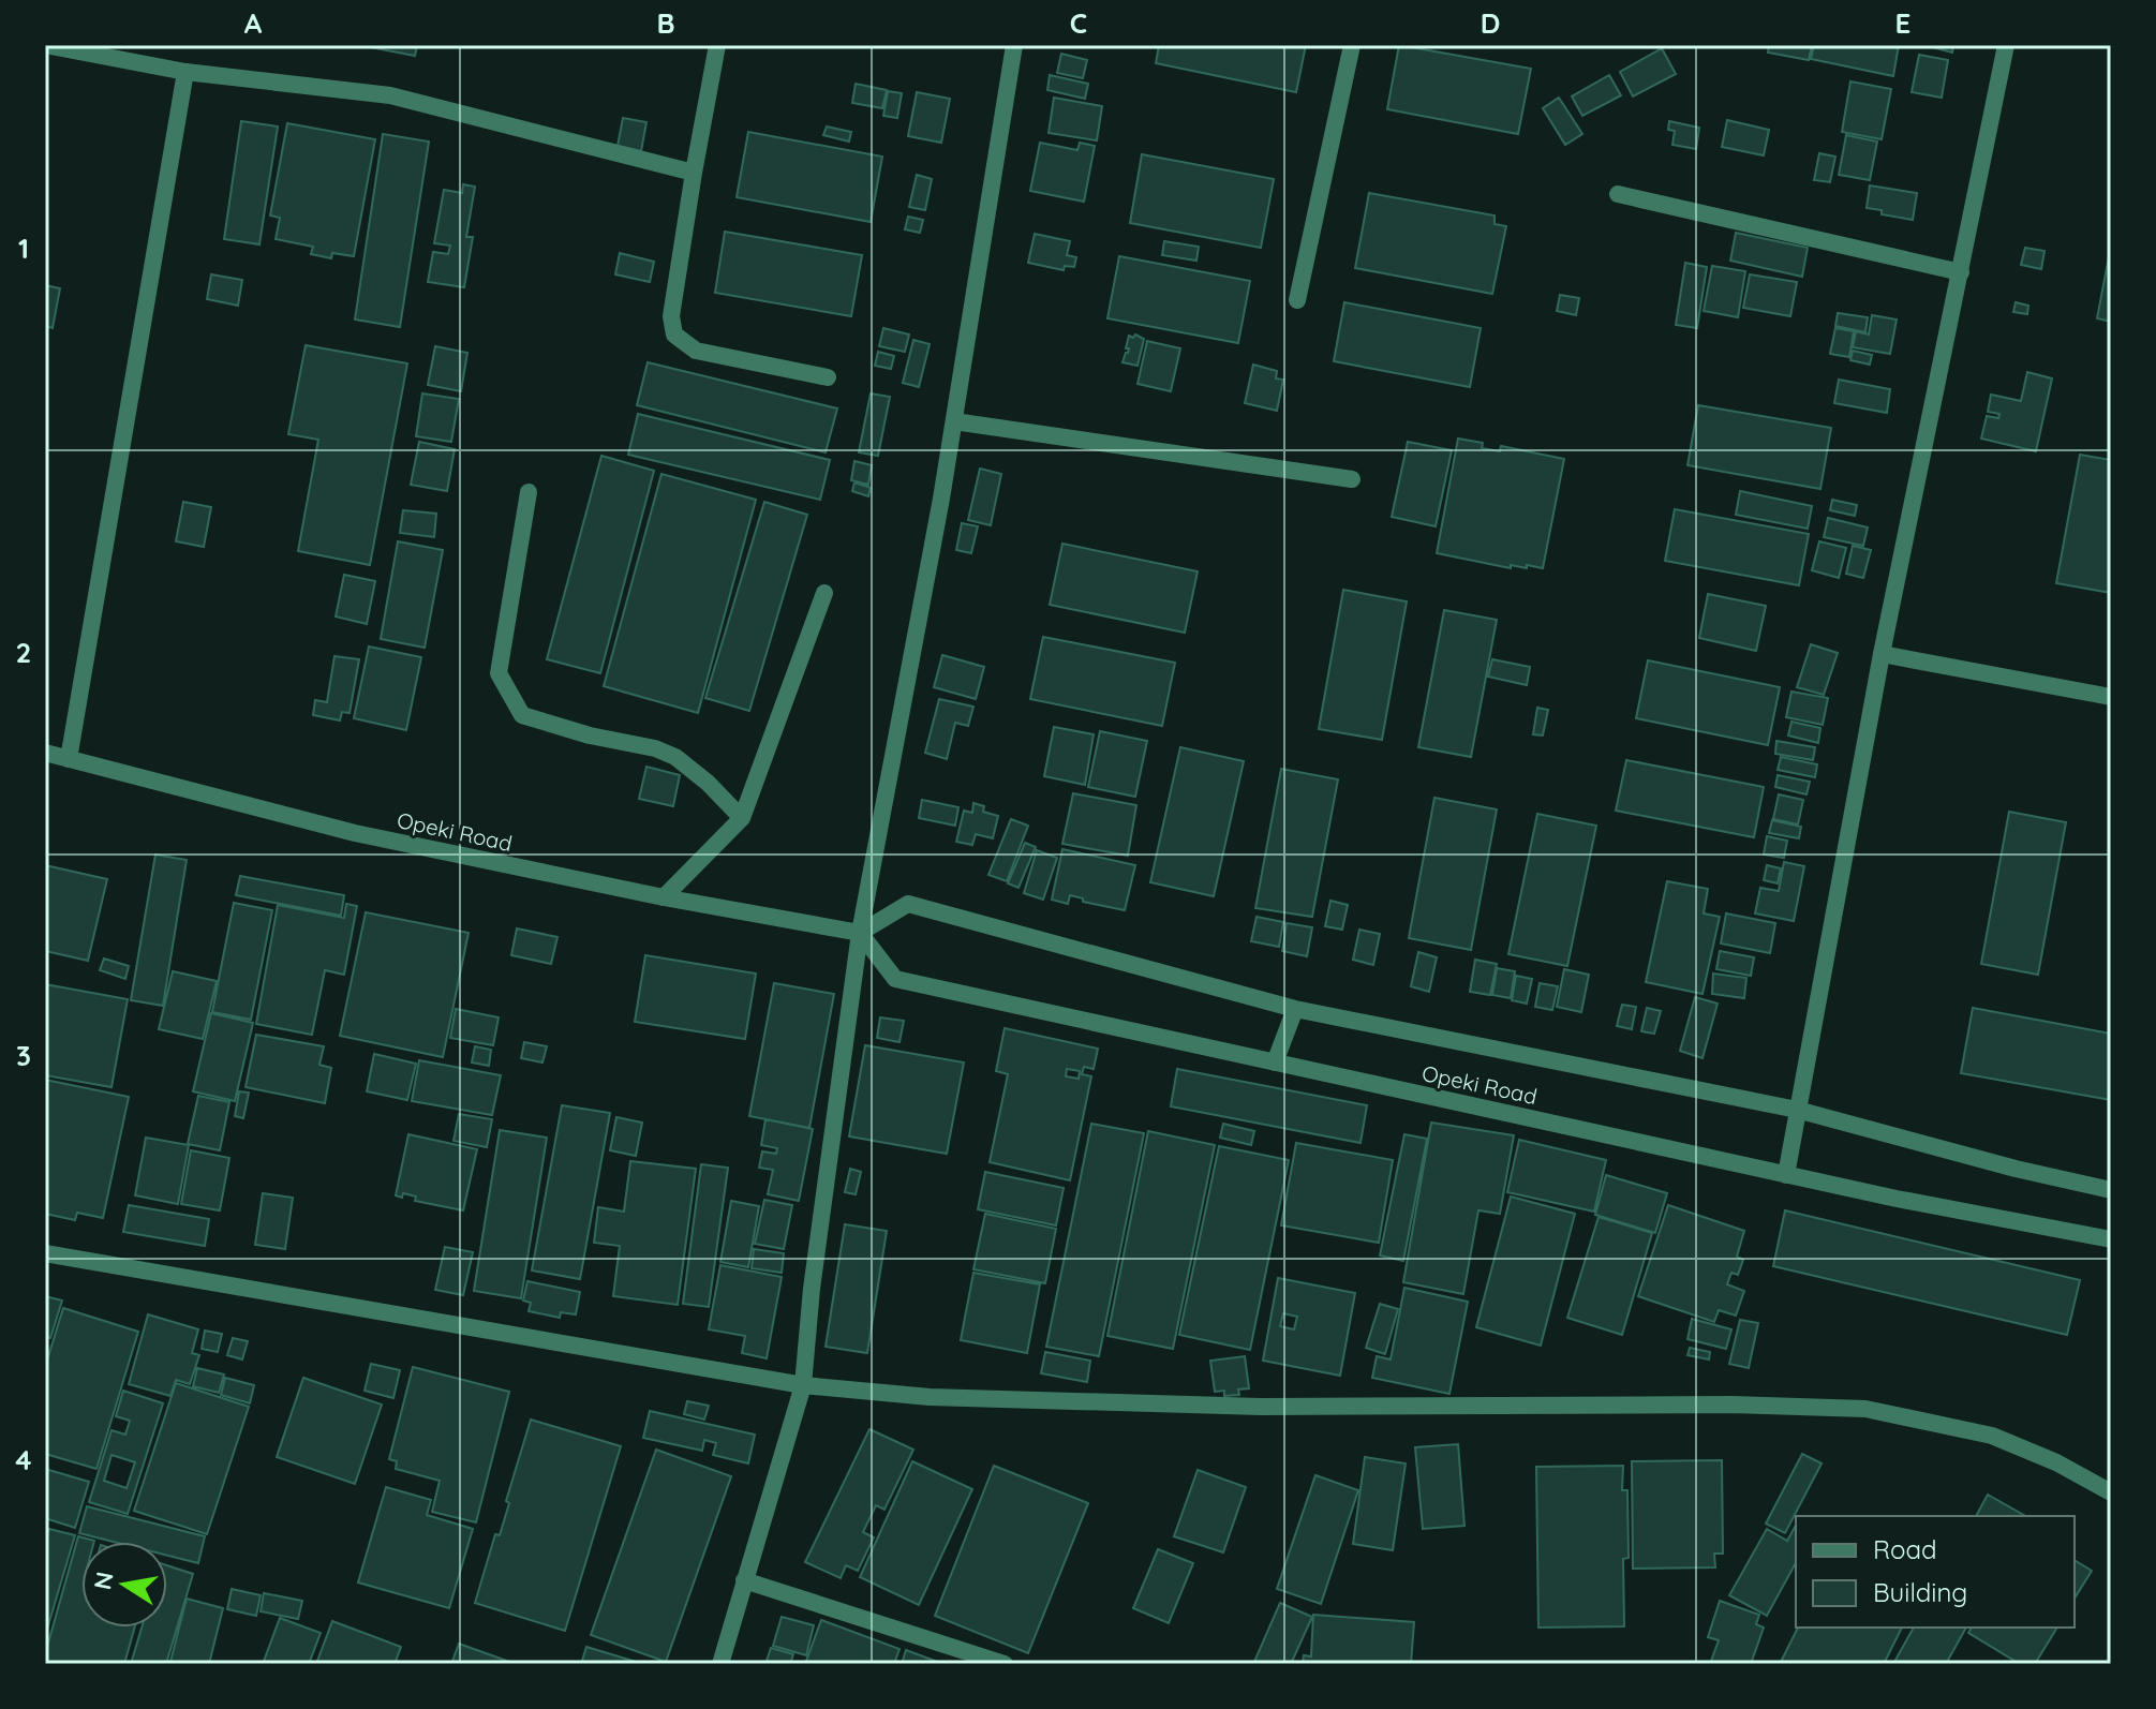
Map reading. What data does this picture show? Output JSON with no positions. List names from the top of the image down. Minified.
{"streets":{"street":["Opeki Road"]},"legend":["Road","Building"],"north":"left","grid":{"columns":["A","B","C","D","E"],"rows":["1","2","3","4"]}}
